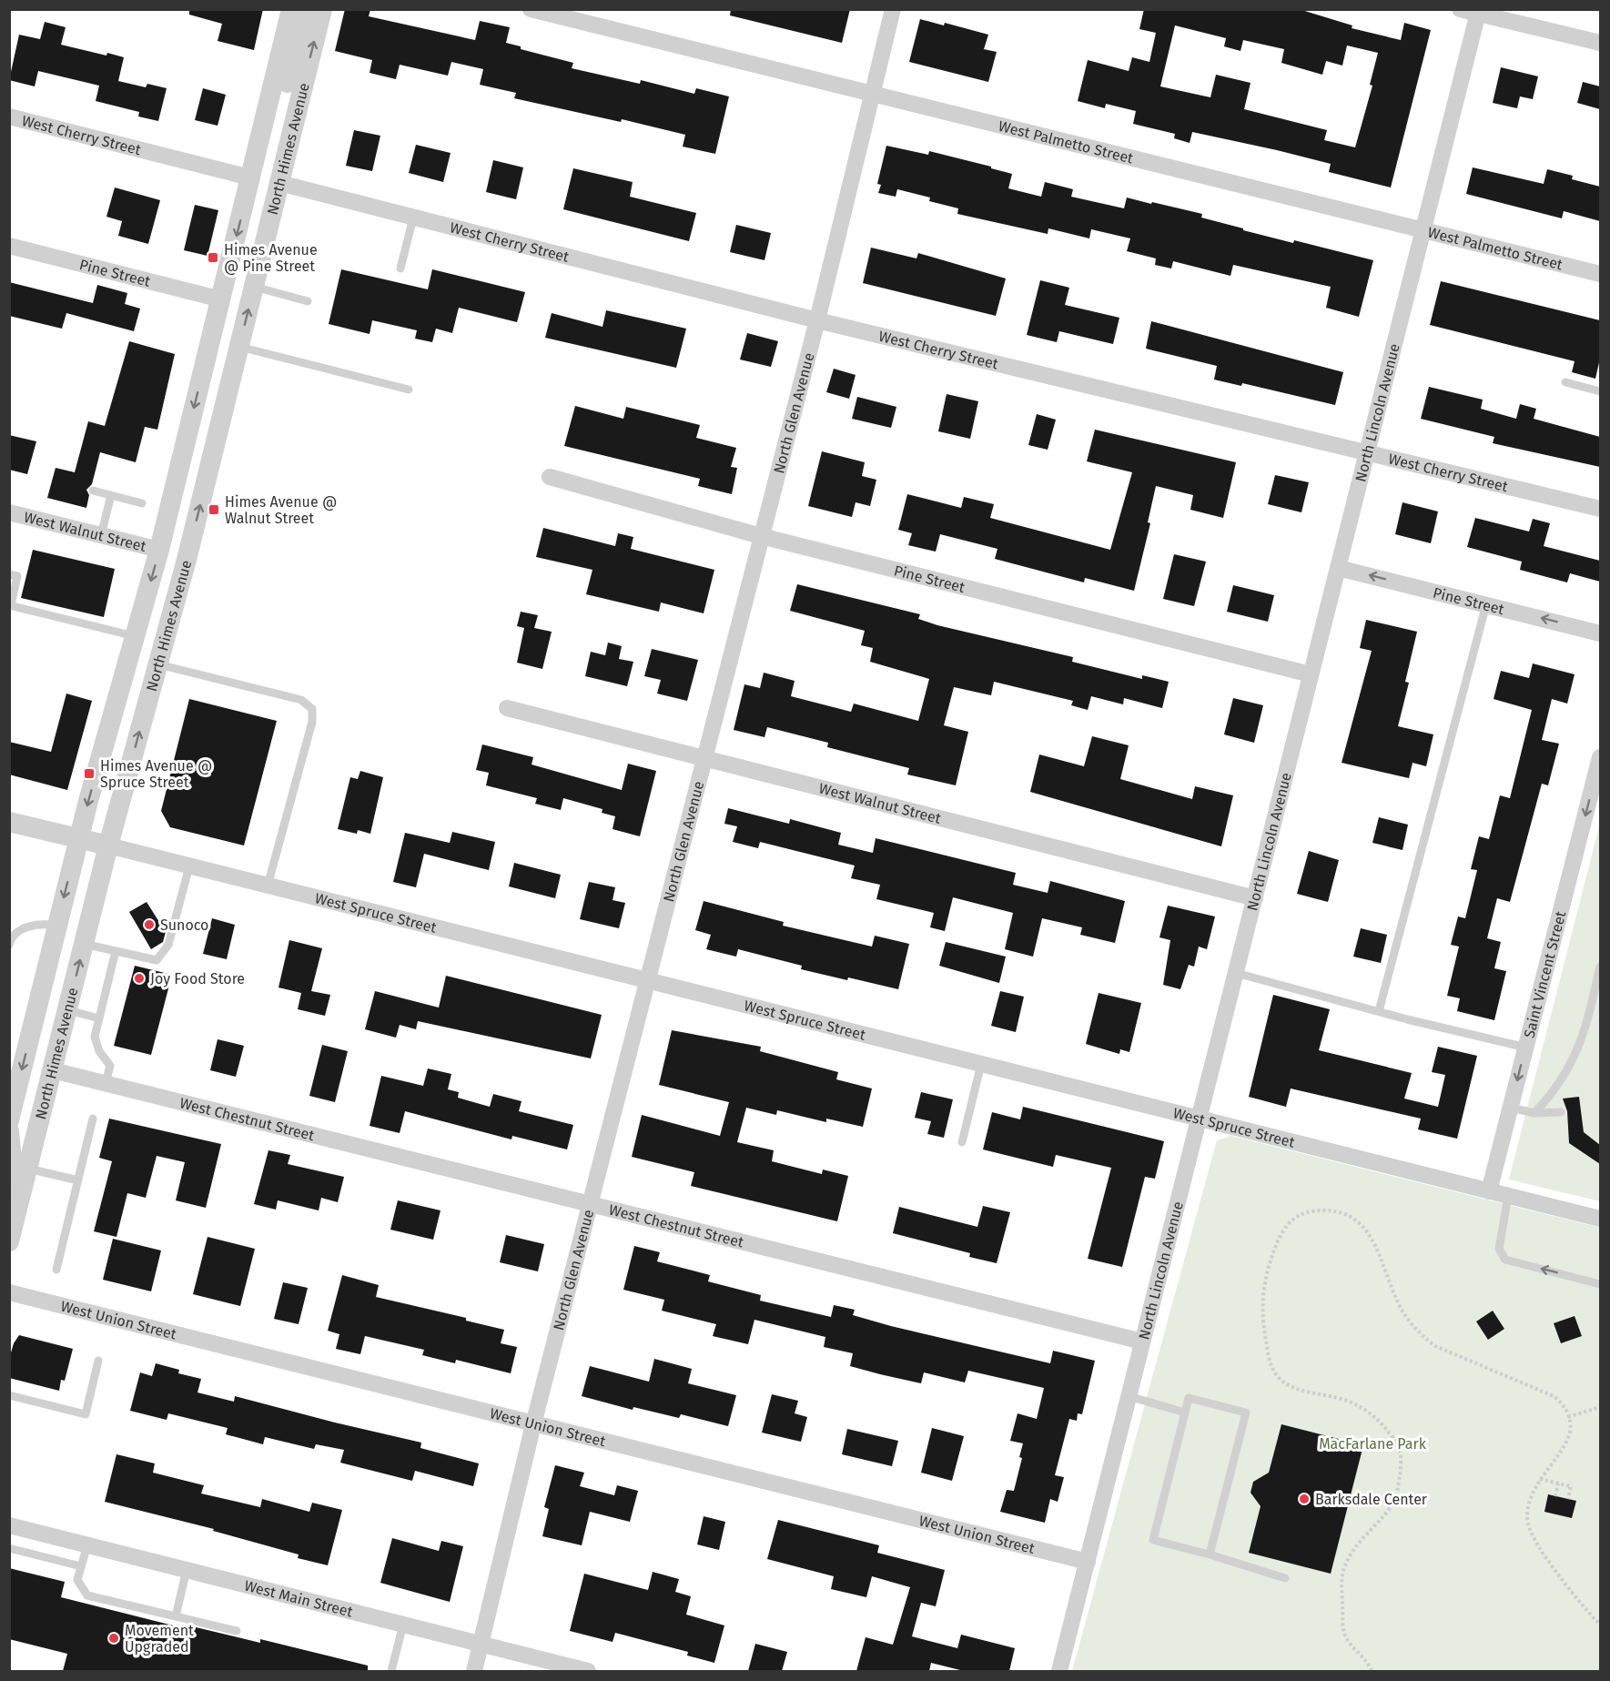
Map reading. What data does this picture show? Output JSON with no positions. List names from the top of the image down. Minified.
{"streets":{"street":["West Cherry Street","West Palmetto Street","North Himes Avenue","Pine Street","North Lincoln Avenue","North Glen Avenue","West Walnut Street","West Spruce Street","Saint Vincent Street","West Chestnut Street","West Union Street","West Main Street"]},"crossings":[["West Cherry Street","North Himes Avenue"],["West Cherry Street","North Lincoln Avenue"],["West Cherry Street","North Glen Avenue"],["West Palmetto Street","North Lincoln Avenue"],["West Palmetto Street","North Glen Avenue"],["North Himes Avenue","Pine Street"],["North Himes Avenue","West Walnut Street"],["North Himes Avenue","West Spruce Street"],["North Himes Avenue","West Chestnut Street"],["Pine Street","North Lincoln Avenue"],["Pine Street","North Glen Avenue"],["North Lincoln Avenue","West Walnut Street"],["North Lincoln Avenue","West Spruce Street"],["North Lincoln Avenue","West Chestnut Street"],["North Lincoln Avenue","West Union Street"],["North Glen Avenue","West Walnut Street"],["North Glen Avenue","West Spruce Street"],["North Glen Avenue","West Chestnut Street"],["North Glen Avenue","West Union Street"],["North Glen Avenue","West Main Street"],["West Spruce Street","Saint Vincent Street"]],"one_way":["Saint Vincent Street"],"parks":["MacFarlane Park"],"places":{"transit":["Himes Avenue @ Pine Street","Himes Avenue @ Walnut Street","Himes Avenue @ Spruce Street"],"other":["Sunoco","Joy Food Store","Barksdale Center","Movement Upgraded"]}}
